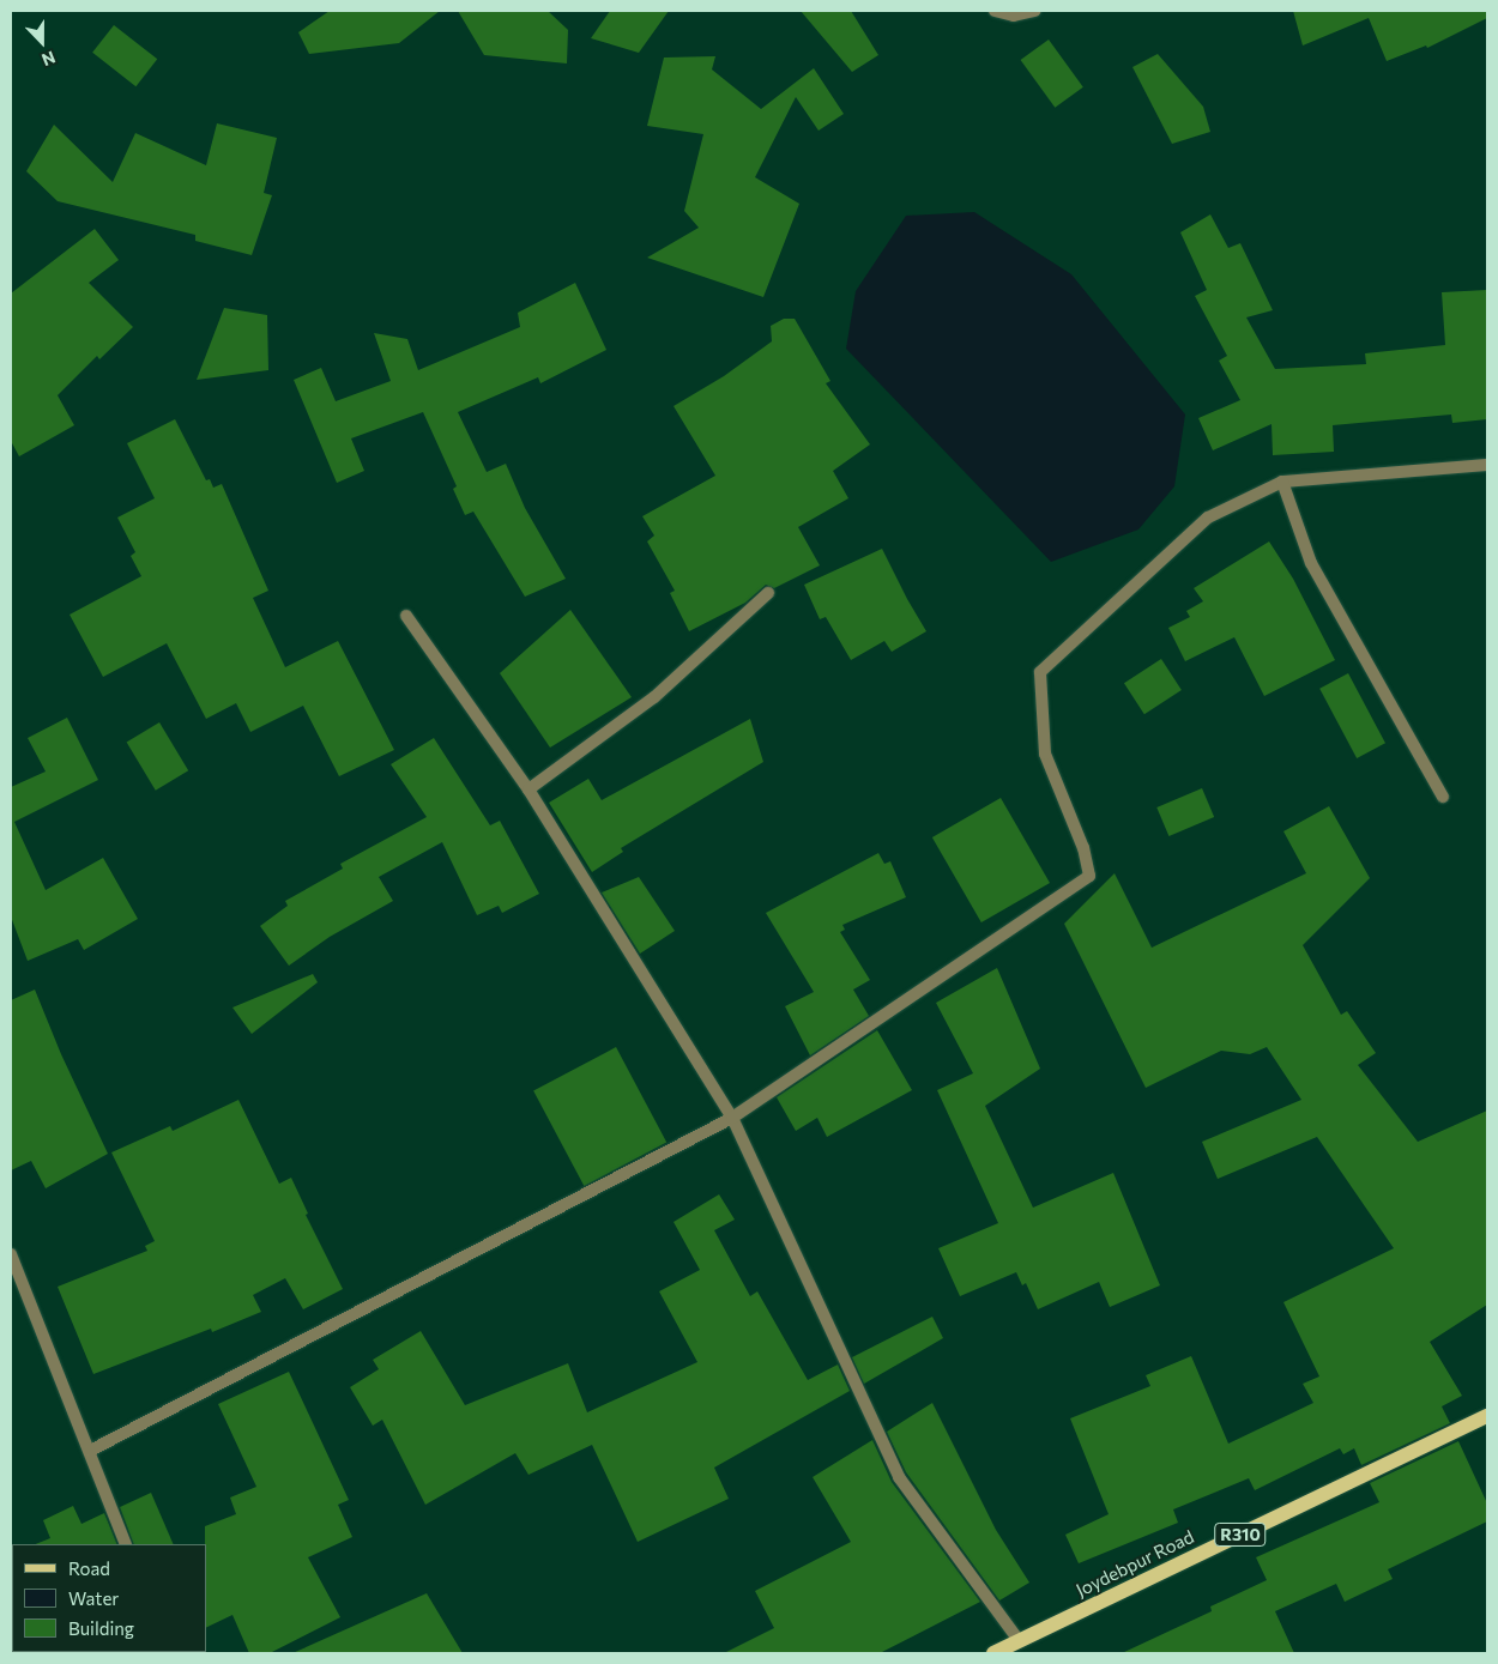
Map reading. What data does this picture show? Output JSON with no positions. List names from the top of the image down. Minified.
{"streets":{"main road":["R310","Joydebpur Road"]},"legend":["Road","Water","Building"],"north":"bottom"}
